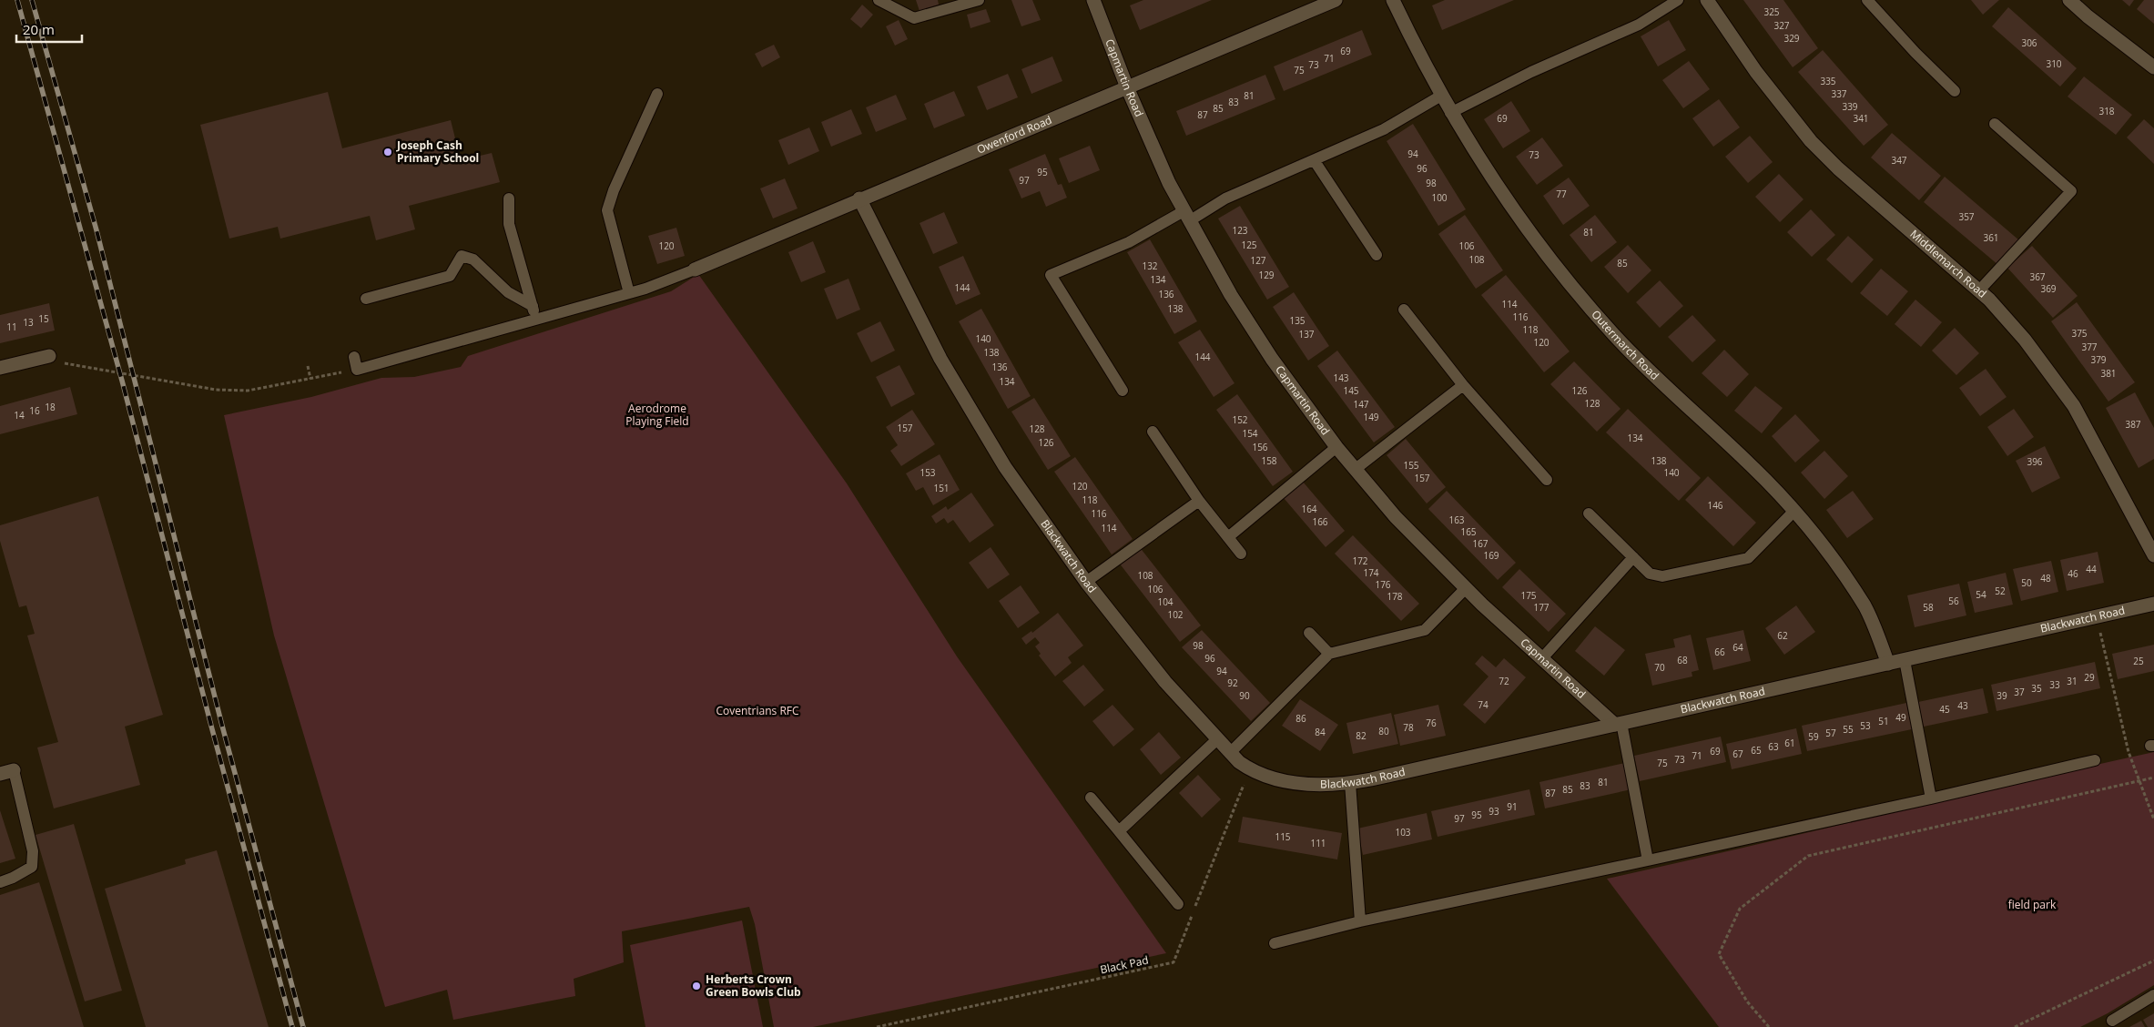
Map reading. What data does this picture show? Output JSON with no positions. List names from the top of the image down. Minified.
{"streets":{"street":["Capmartin Road","Owenford Road","Middlemarch Road","Outermarch Road","Blackwatch Road"],"path":["Black Pad"]},"crossings":[["Capmartin Road","Owenford Road"],["Capmartin Road","Blackwatch Road"],["Owenford Road","Blackwatch Road"],["Outermarch Road","Blackwatch Road"],["Blackwatch Road","Black Pad"]],"parks":["Aerodrome Playing Field","Coventrians RFC","field park"],"places":["Joseph Cash Primary School","Herberts Crown Green Bowls Club"],"house_numbers":["325","327","329","306","69","71","310","73","75","335","337","81","83","339","85","318","87","69","341","94","73","347","96","95","97","98","77","100","357","123","81","361","125","120","106","108","127","85","132","129","367","134","144","369","136","114","138","116","15","135","13","11","118","375","137","140","120","377","138","144","379","136","381","143","134","145","126","128","147","18","16","14","149","152","387","157","128","154","134","126","156","158","138","396","155","153","140","157","120","151","118","146","164","116","163","166","114","165","167","169","172","44","174","46","108","48","50","176","106","52","54","175","178","56","104","177","58","102","62","98","64","66","96","68","25","70","94","29","72","31","92","33","35","37","90","39","74","43","45","49","86","51","76","53","78","55","80","84","57","82","59","61","63","65","69","67","71","73","75","81","83","85","87","91","93","95","97","103","115","111"],"scale_bar":"20 m"}
